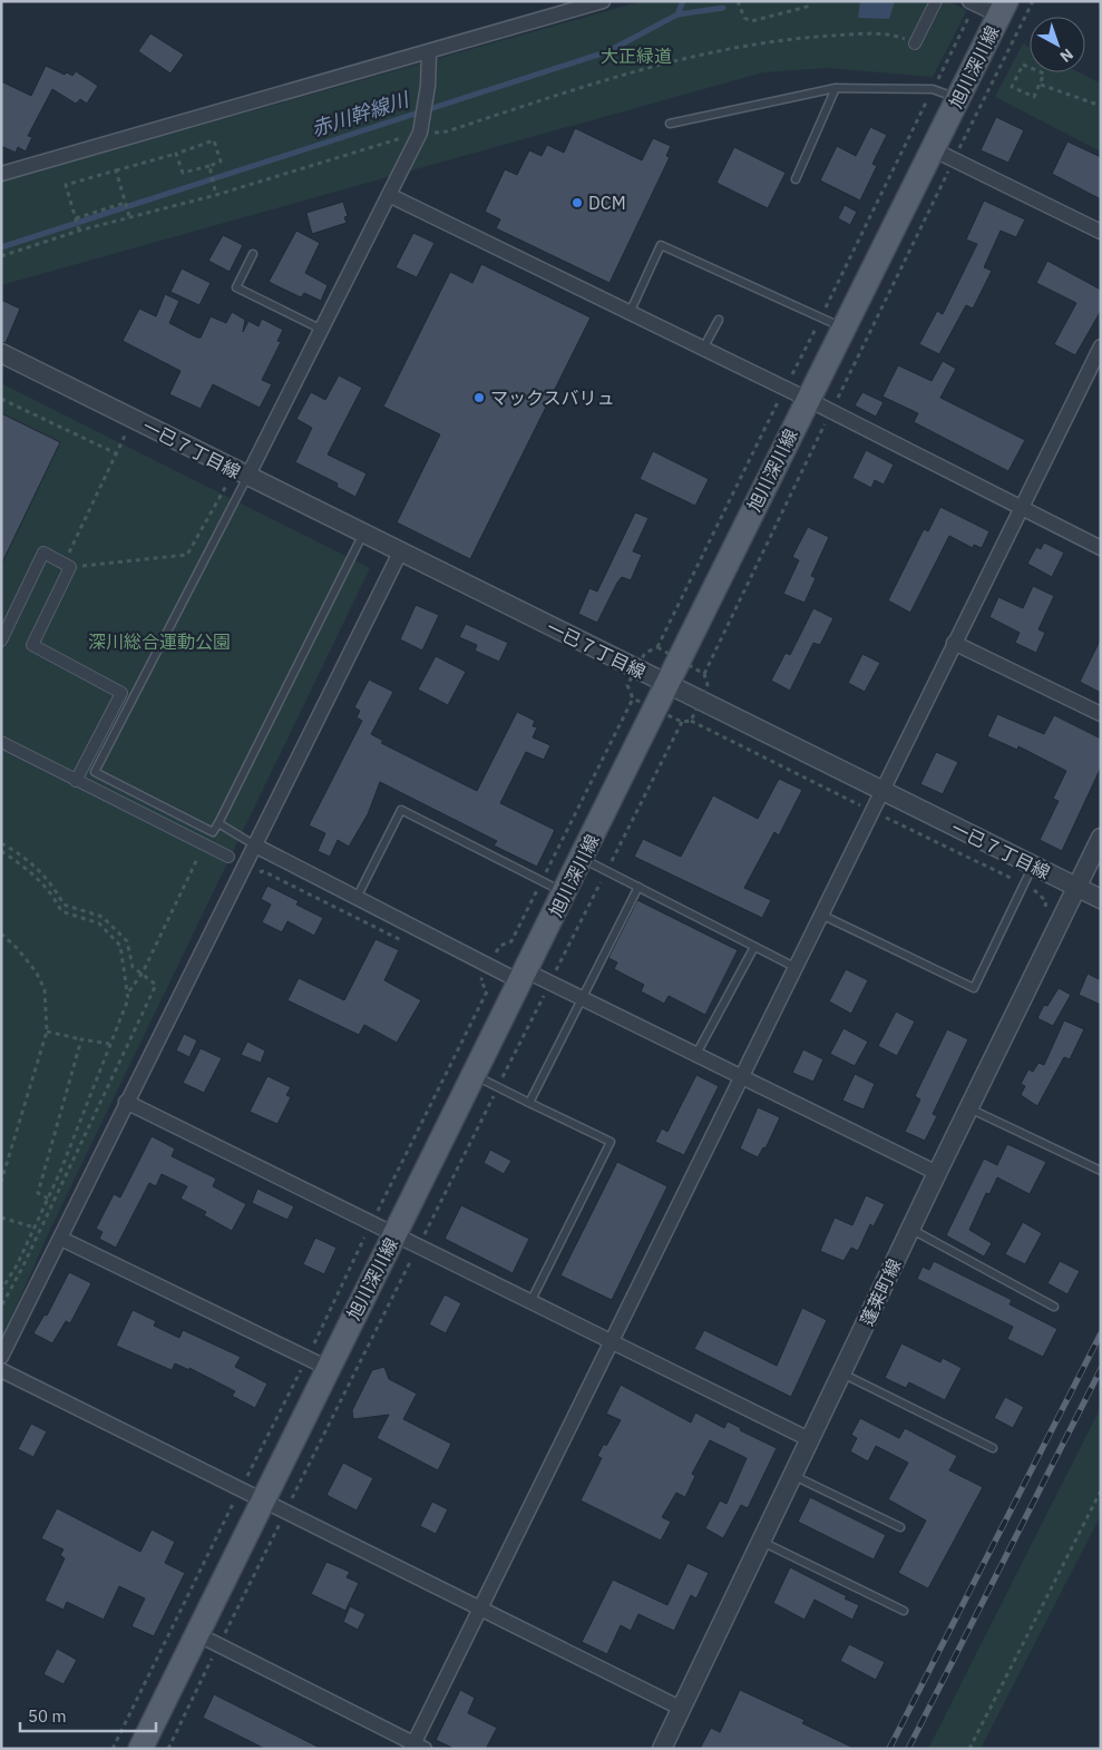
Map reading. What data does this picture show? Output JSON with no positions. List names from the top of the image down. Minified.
{"streets":{"main road":["旭川深川線"],"street":["一已７丁目線","蓬莱町線"]},"crossings":[["旭川深川線","一已７丁目線"],["一已７丁目線","蓬莱町線"]],"water":["赤川幹線川"],"parks":["大正緑道","深川総合運動公園"],"places":["DCM","マックスバリュ"],"scale_bar":"50 m","north":"bottom right"}
